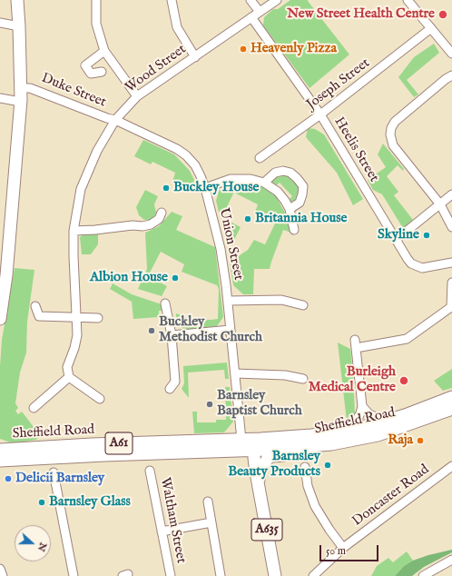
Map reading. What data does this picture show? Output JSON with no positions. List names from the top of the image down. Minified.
{"streets":{"highway":["Sheffield Road","A61","A635"],"street":["Wood Street","Joseph Street","Duke Street","Heelis Street","Union Street","Doncaster Road","Waltham Street"]},"crossings":[["Wood Street","Duke Street"],["Wood Street","Heelis Street"],["Wood Street","Union Street"],["Joseph Street","Heelis Street"],["Duke Street","Union Street"],["Union Street","Sheffield Road"],["Union Street","A635"],["Sheffield Road","A635"]],"places":["New Street Health Centre","Heavenly Pizza","Buckley House","Britannia House","Skyline","Albion House","Buckley Methodist Church","Burleigh Medical Centre","Barnsley Baptist Church","Raja","Barnsley Beauty Products","Delicii Barnsley","Barnsley Glass"],"scale_bar":"50 m","north":"right"}
